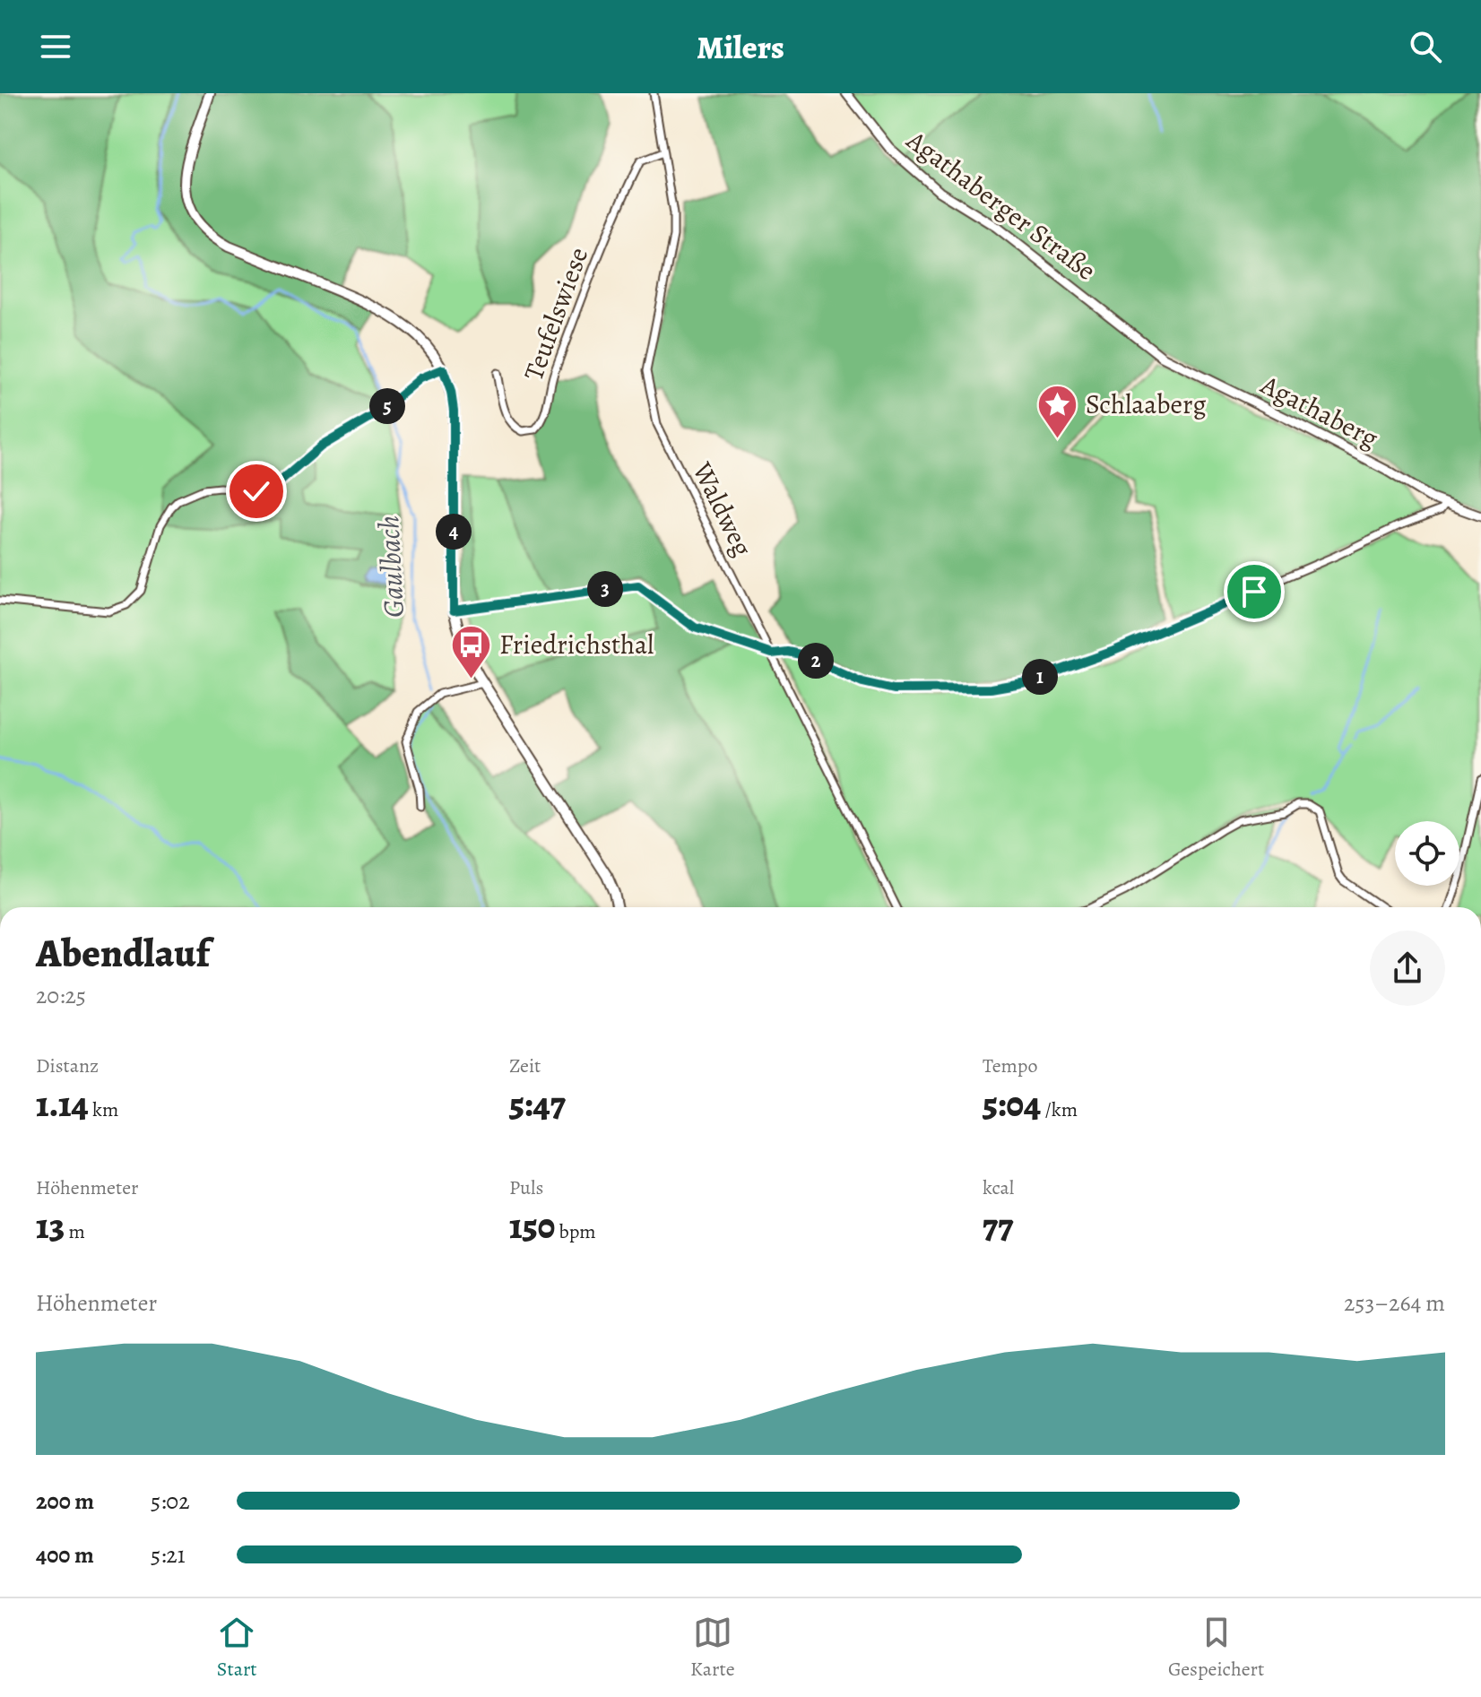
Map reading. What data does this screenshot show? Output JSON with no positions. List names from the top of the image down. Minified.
{"streets":{"street":["Agathaberger Straße","Teufelswiese","Agathaberg","Waldweg"]},"crossings":[["Agathaberger Straße","Agathaberg"],["Teufelswiese","Waldweg"]],"water":["Gaulbach"],"places":{"place":["Schlaaberg"],"bus stop":["Friedrichsthal"]},"page":{"header":"Milers","pins":["5","4","3","2","1"],"heading":["Abendlauf","20:25"],"stats":[["Distanz","1.14 km"],["Zeit","5:47"],["Tempo","5:04 /km"],["Höhenmeter","13 m"],["Puls","150 bpm"],["kcal","77"]],"chart":["Höhenmeter","253–264 m"],"list":[{"name":"200 m","note":"5:02"},{"name":"400 m","note":"5:21"}],"tabs":["Start","Karte","Gespeichert"]}}
